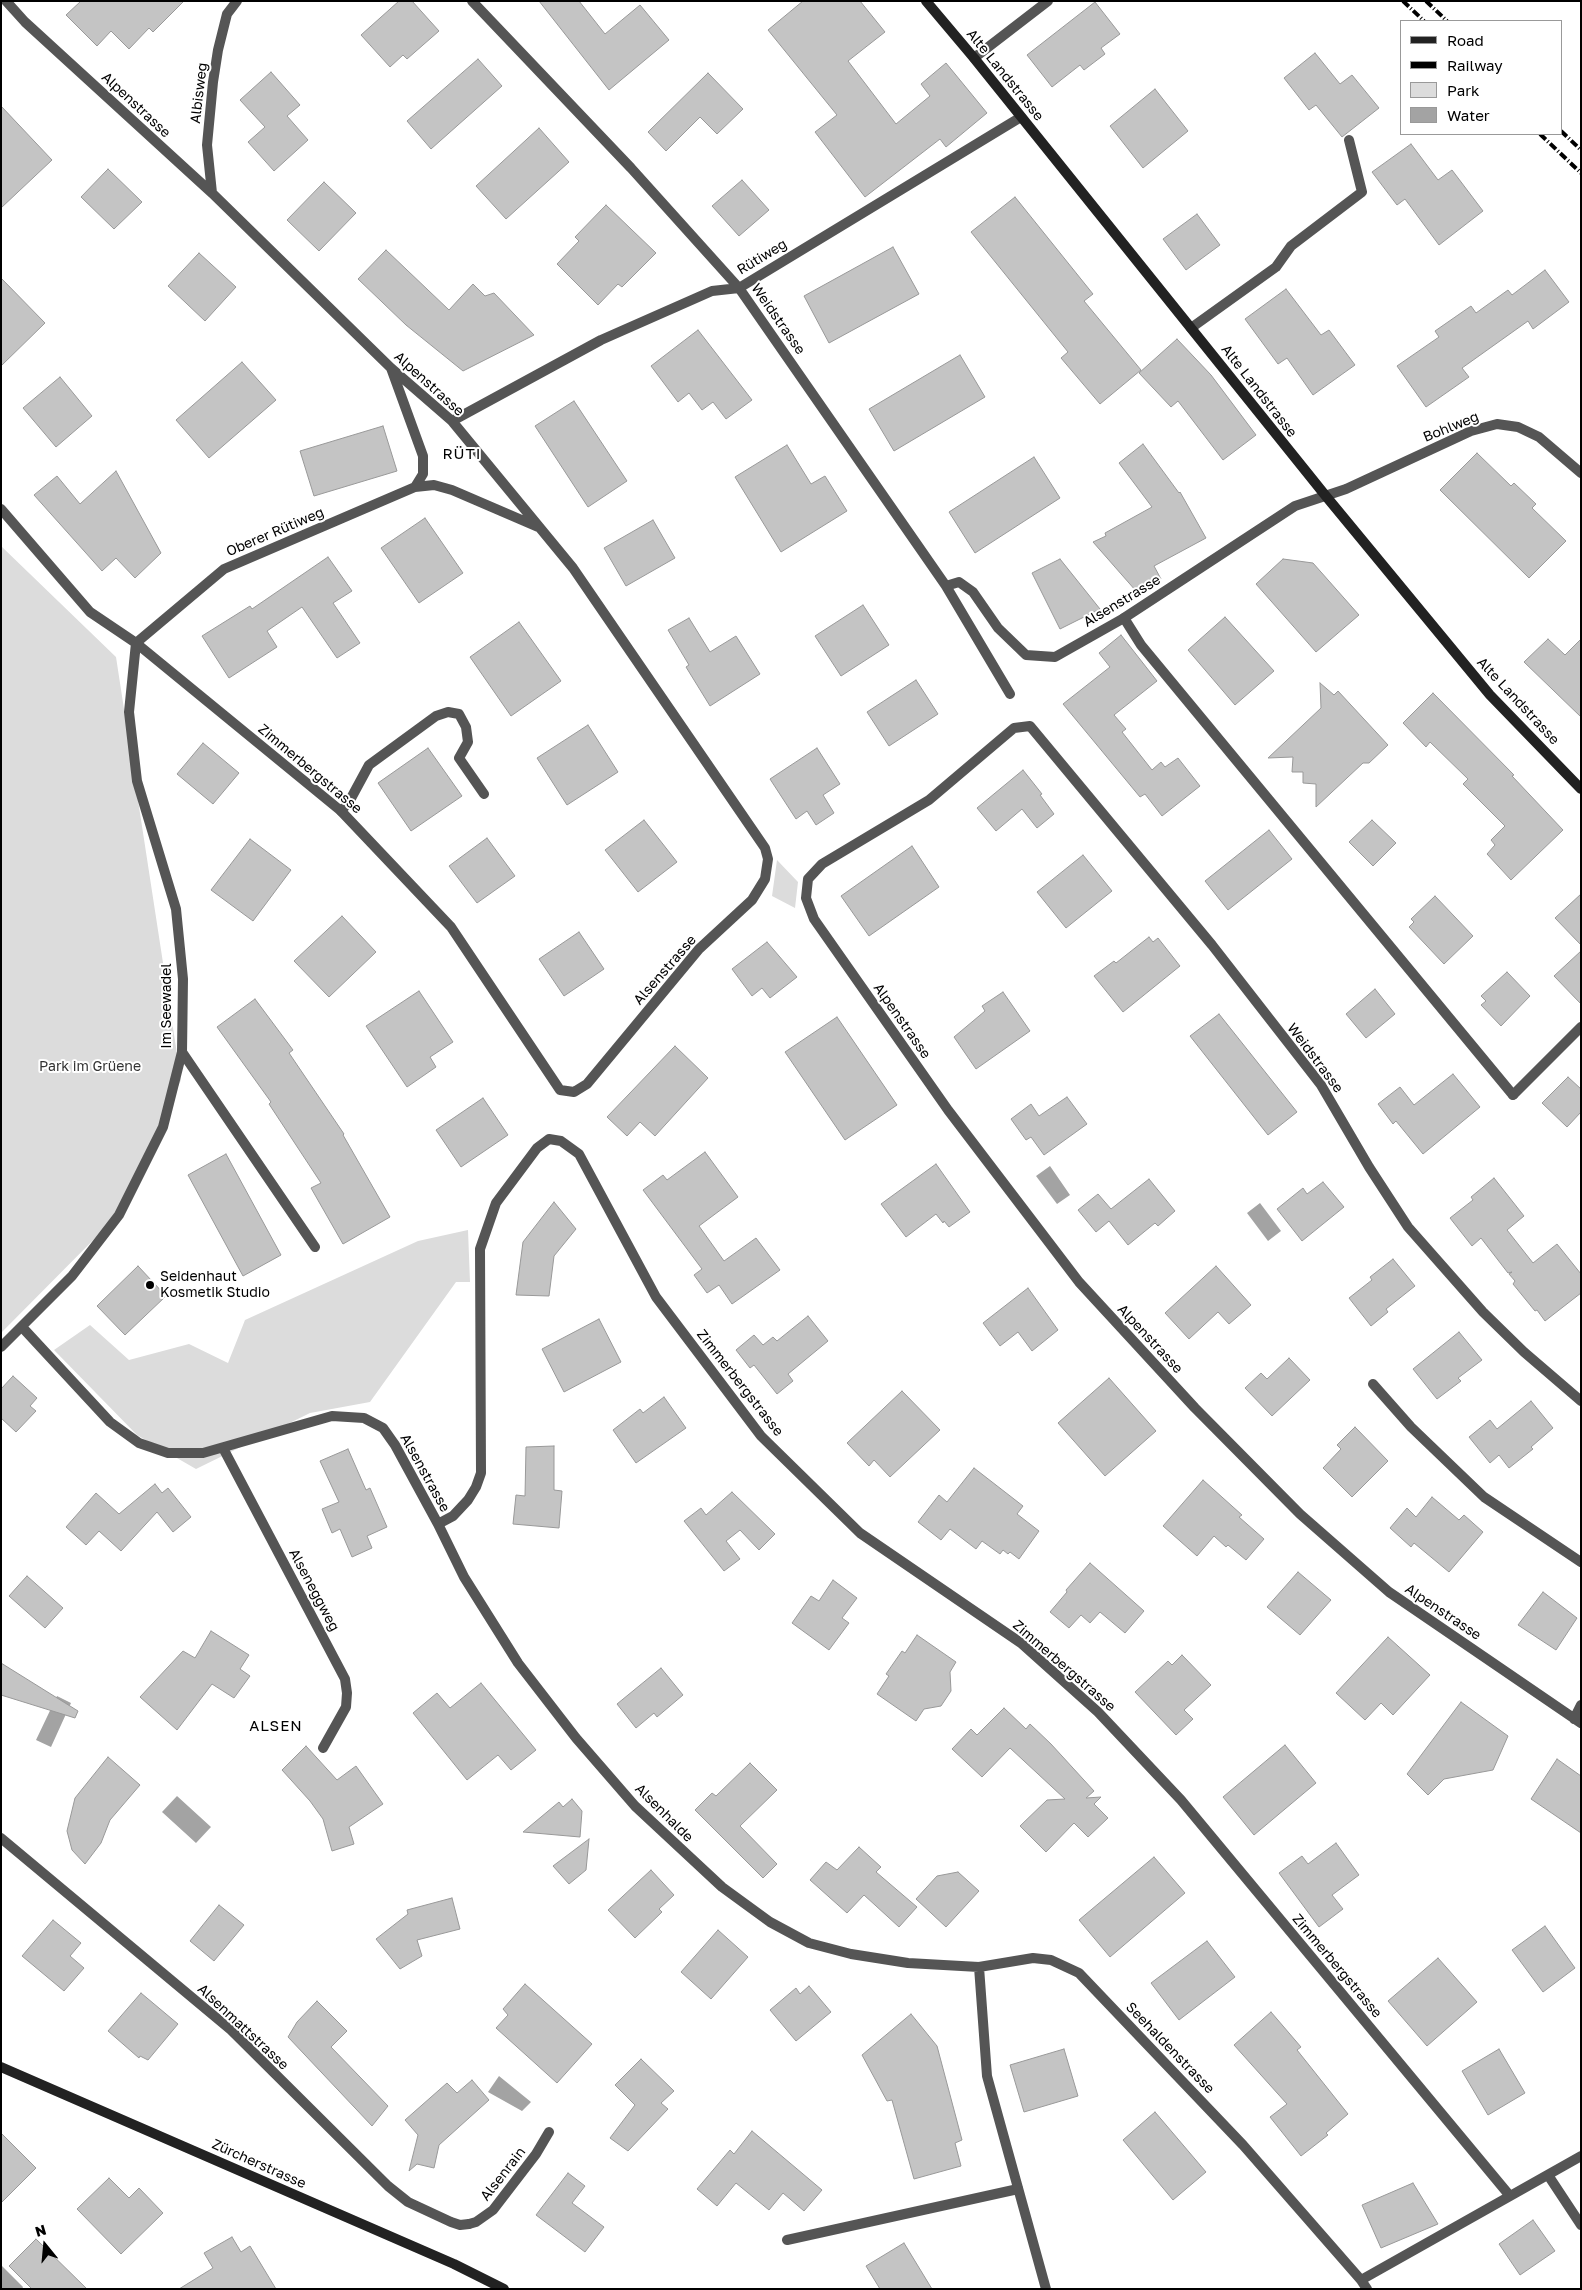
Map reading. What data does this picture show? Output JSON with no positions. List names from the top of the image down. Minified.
{"streets":{"main road":["Alte Landstrasse","Zürcherstrasse"],"street":["Albisweg","Alpenstrasse","Rütiweg","Weidstrasse","Bohlweg","Oberer Rütiweg","Alsenstrasse","Zimmerbergstrasse","Im Seewadel","Alseneggweg","Alsenhalde","Alsenmattstrasse","Seehaldenstrasse","Alsenrain"]},"crossings":[["Alte Landstrasse","Rütiweg"],["Alte Landstrasse","Bohlweg"],["Alte Landstrasse","Alsenstrasse"],["Albisweg","Alpenstrasse"],["Alpenstrasse","Rütiweg"],["Alpenstrasse","Weidstrasse"],["Alpenstrasse","Oberer Rütiweg"],["Alpenstrasse","Alsenstrasse"],["Rütiweg","Weidstrasse"],["Weidstrasse","Alsenstrasse"],["Bohlweg","Alsenstrasse"],["Oberer Rütiweg","Zimmerbergstrasse"],["Oberer Rütiweg","Im Seewadel"],["Alsenstrasse","Zimmerbergstrasse"],["Alsenstrasse","Im Seewadel"],["Alsenstrasse","Alseneggweg"],["Alsenstrasse","Alsenhalde"],["Zimmerbergstrasse","Im Seewadel"],["Zimmerbergstrasse","Seehaldenstrasse"],["Alsenhalde","Seehaldenstrasse"],["Alsenmattstrasse","Alsenrain"]],"districts":["RÜTI","ALSEN"],"parks":["Park im Grüene"],"places":["Seidenhaut Kosmetik Studio"],"legend":["Road","Railway","Park","Water"],"north":"top"}
